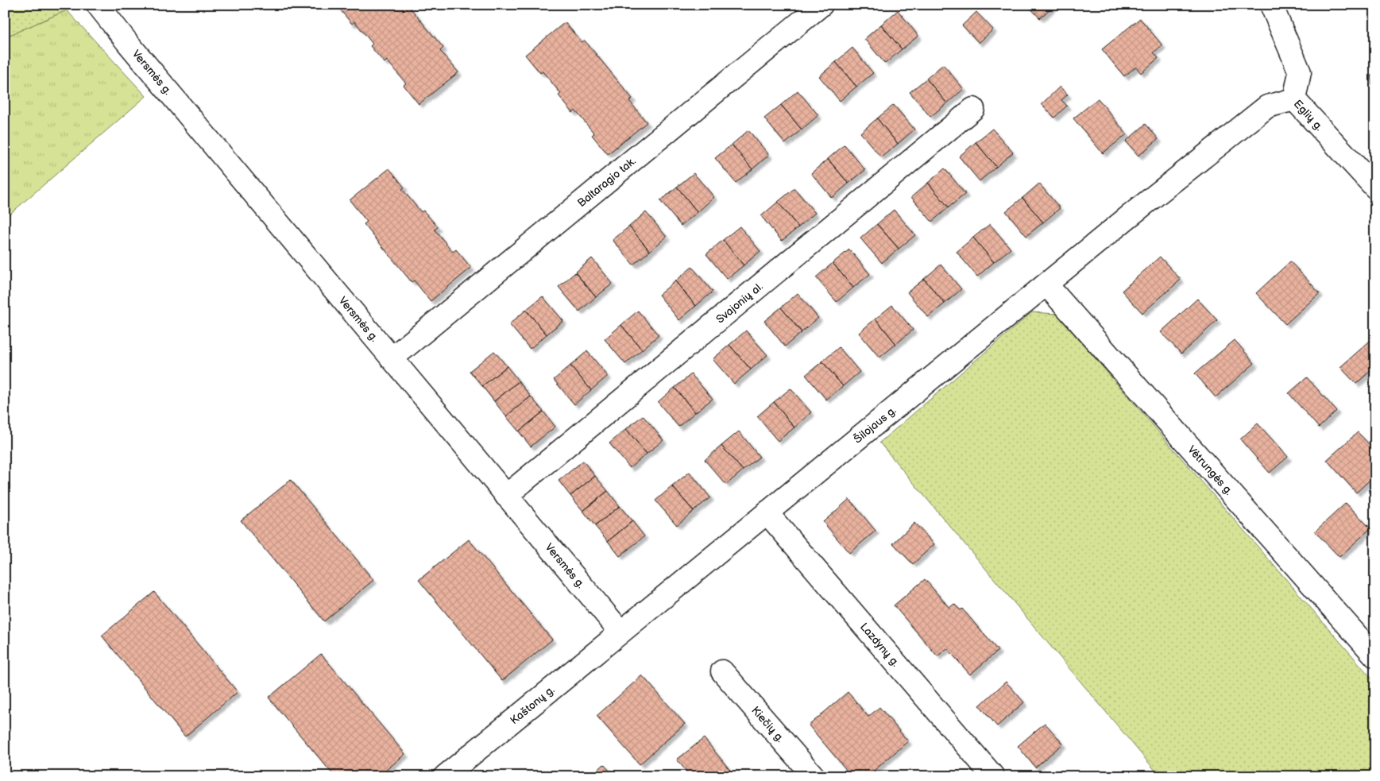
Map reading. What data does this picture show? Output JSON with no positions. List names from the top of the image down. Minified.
{"streets":{"street":["Versmės g.","Eglių g.","Baltaragio tak.","Svajonių al.","Šilojaus g.","Vėtrungės g.","Lazdynų g.","Kaštonų g.","Kiečių g."]},"crossings":[["Versmės g.","Baltaragio tak."],["Versmės g.","Svajonių al."],["Versmės g.","Šilojaus g."],["Versmės g.","Kaštonų g."],["Eglių g.","Šilojaus g."],["Šilojaus g.","Vėtrungės g."],["Šilojaus g.","Lazdynų g."],["Šilojaus g.","Kaštonų g."]]}
